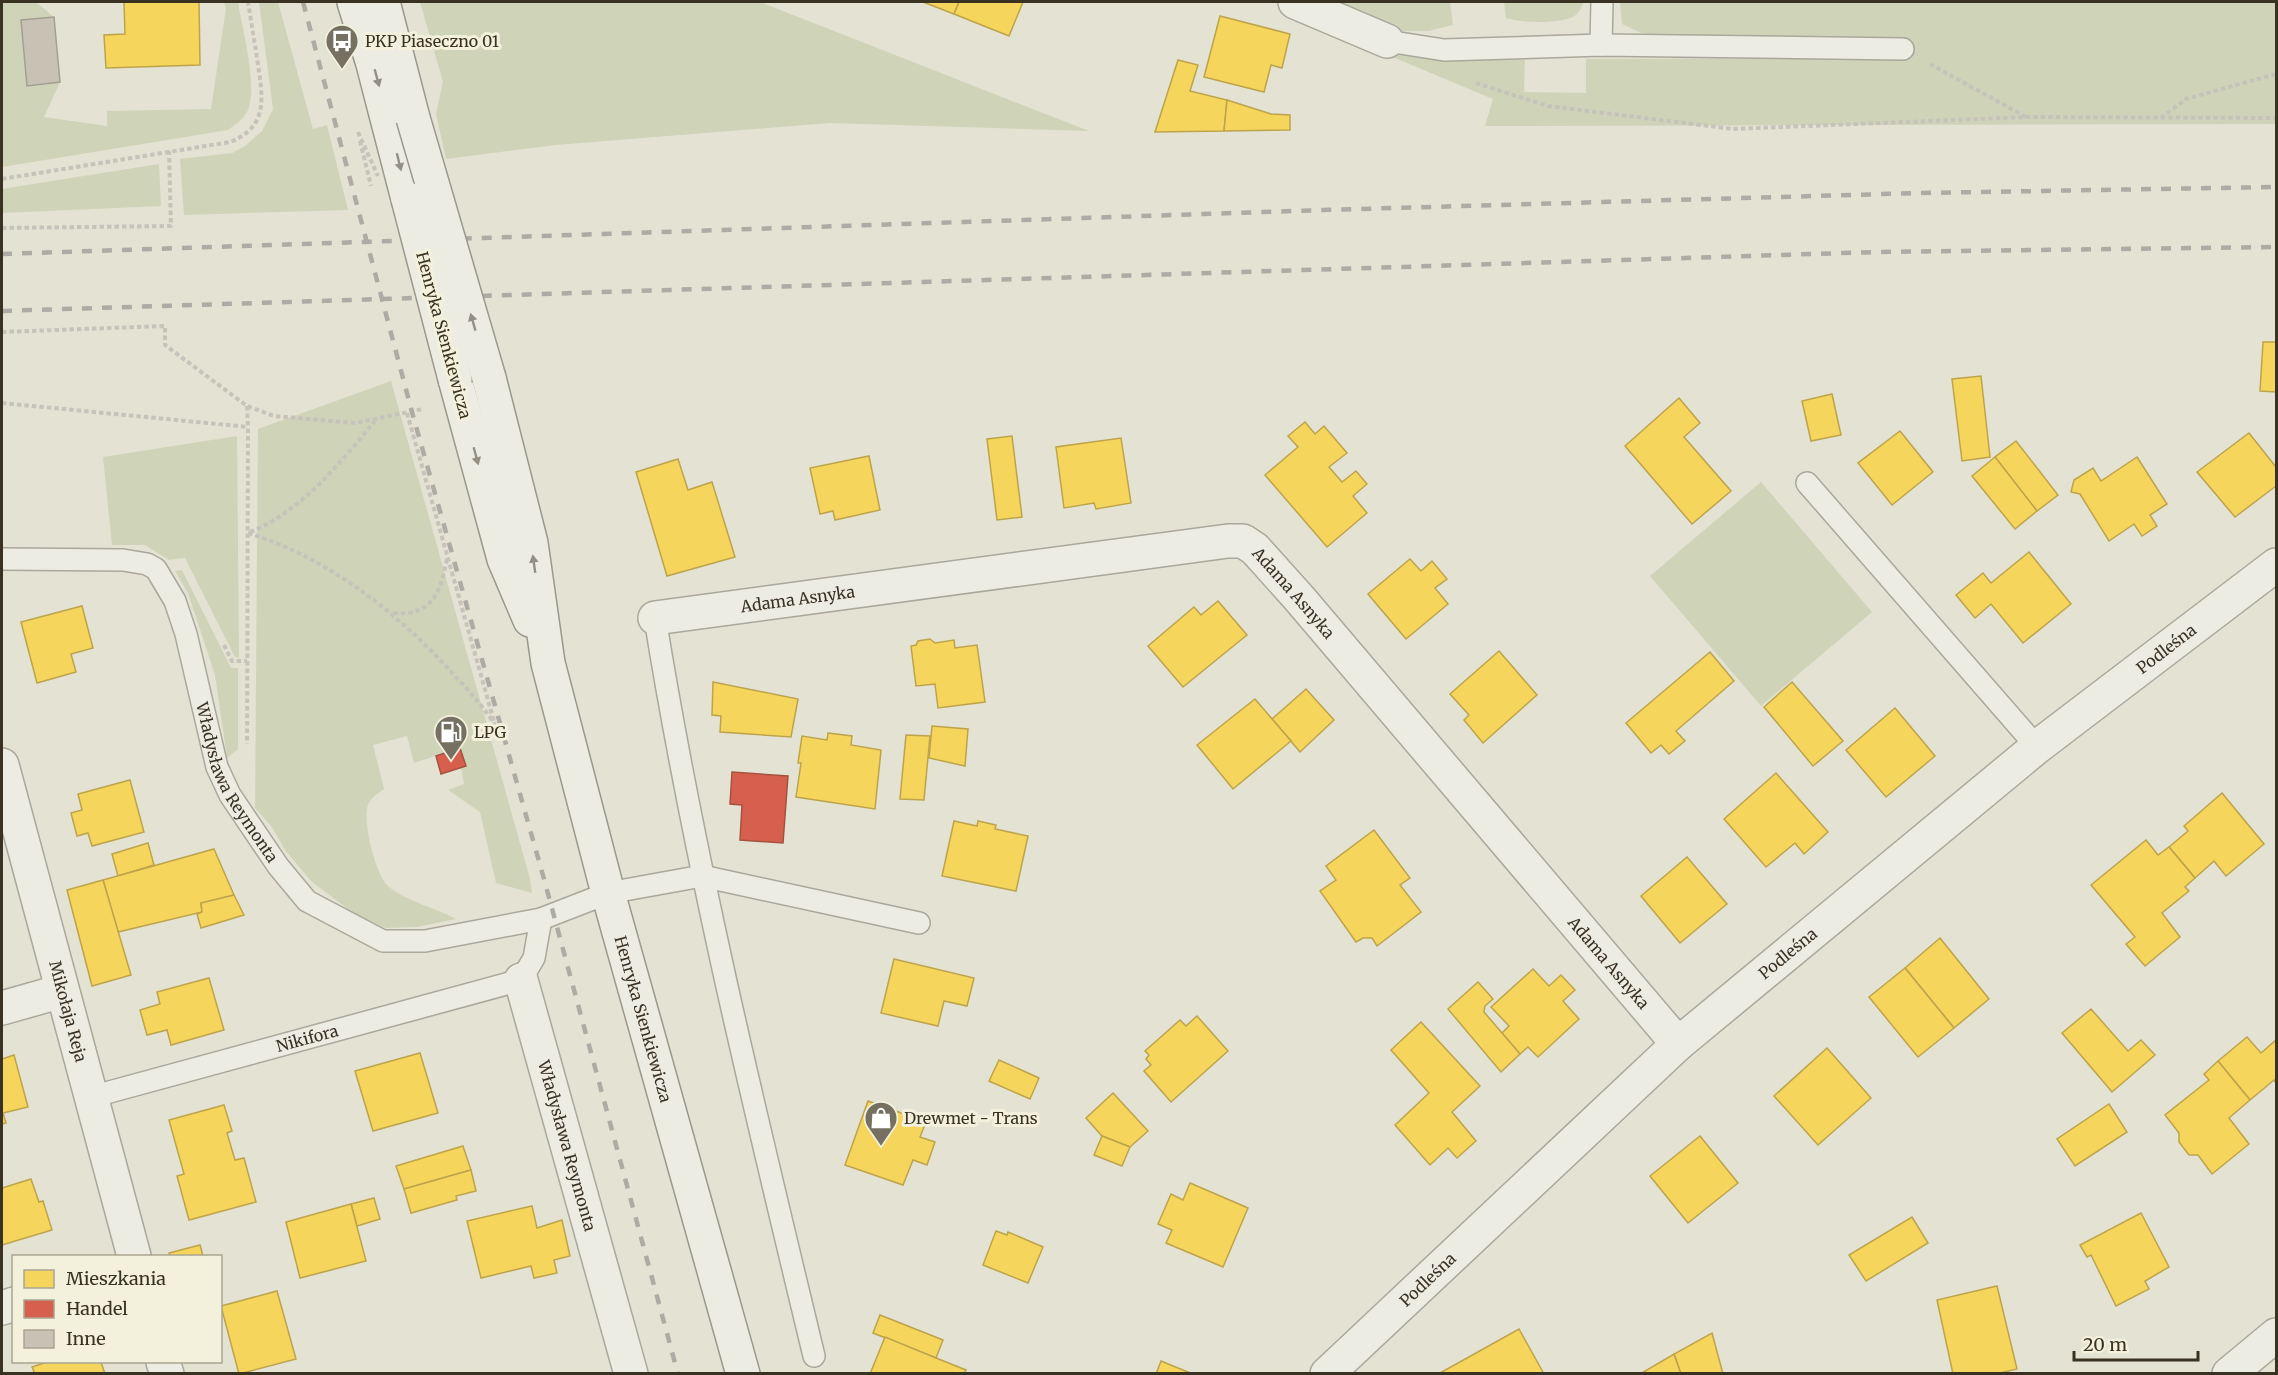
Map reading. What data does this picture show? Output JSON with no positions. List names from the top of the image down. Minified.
{"streets":{"street":["Henryka Sienkiewicza","Adama Asnyka","Podleśna","Władysława Reymonta","Mikołaja Reja"],"lane":["Nikifora"]},"crossings":[["Henryka Sienkiewicza","Władysława Reymonta"],["Adama Asnyka","Podleśna"],["Władysława Reymonta","Nikifora"],["Mikołaja Reja","Nikifora"]],"places":{"bus stop":["PKP Piaseczno 01"],"fuel station":["LPG"],"shop":["Drewmet - Trans"]},"legend":["Mieszkania","Handel","Inne"],"scale_bar":"20 m"}
